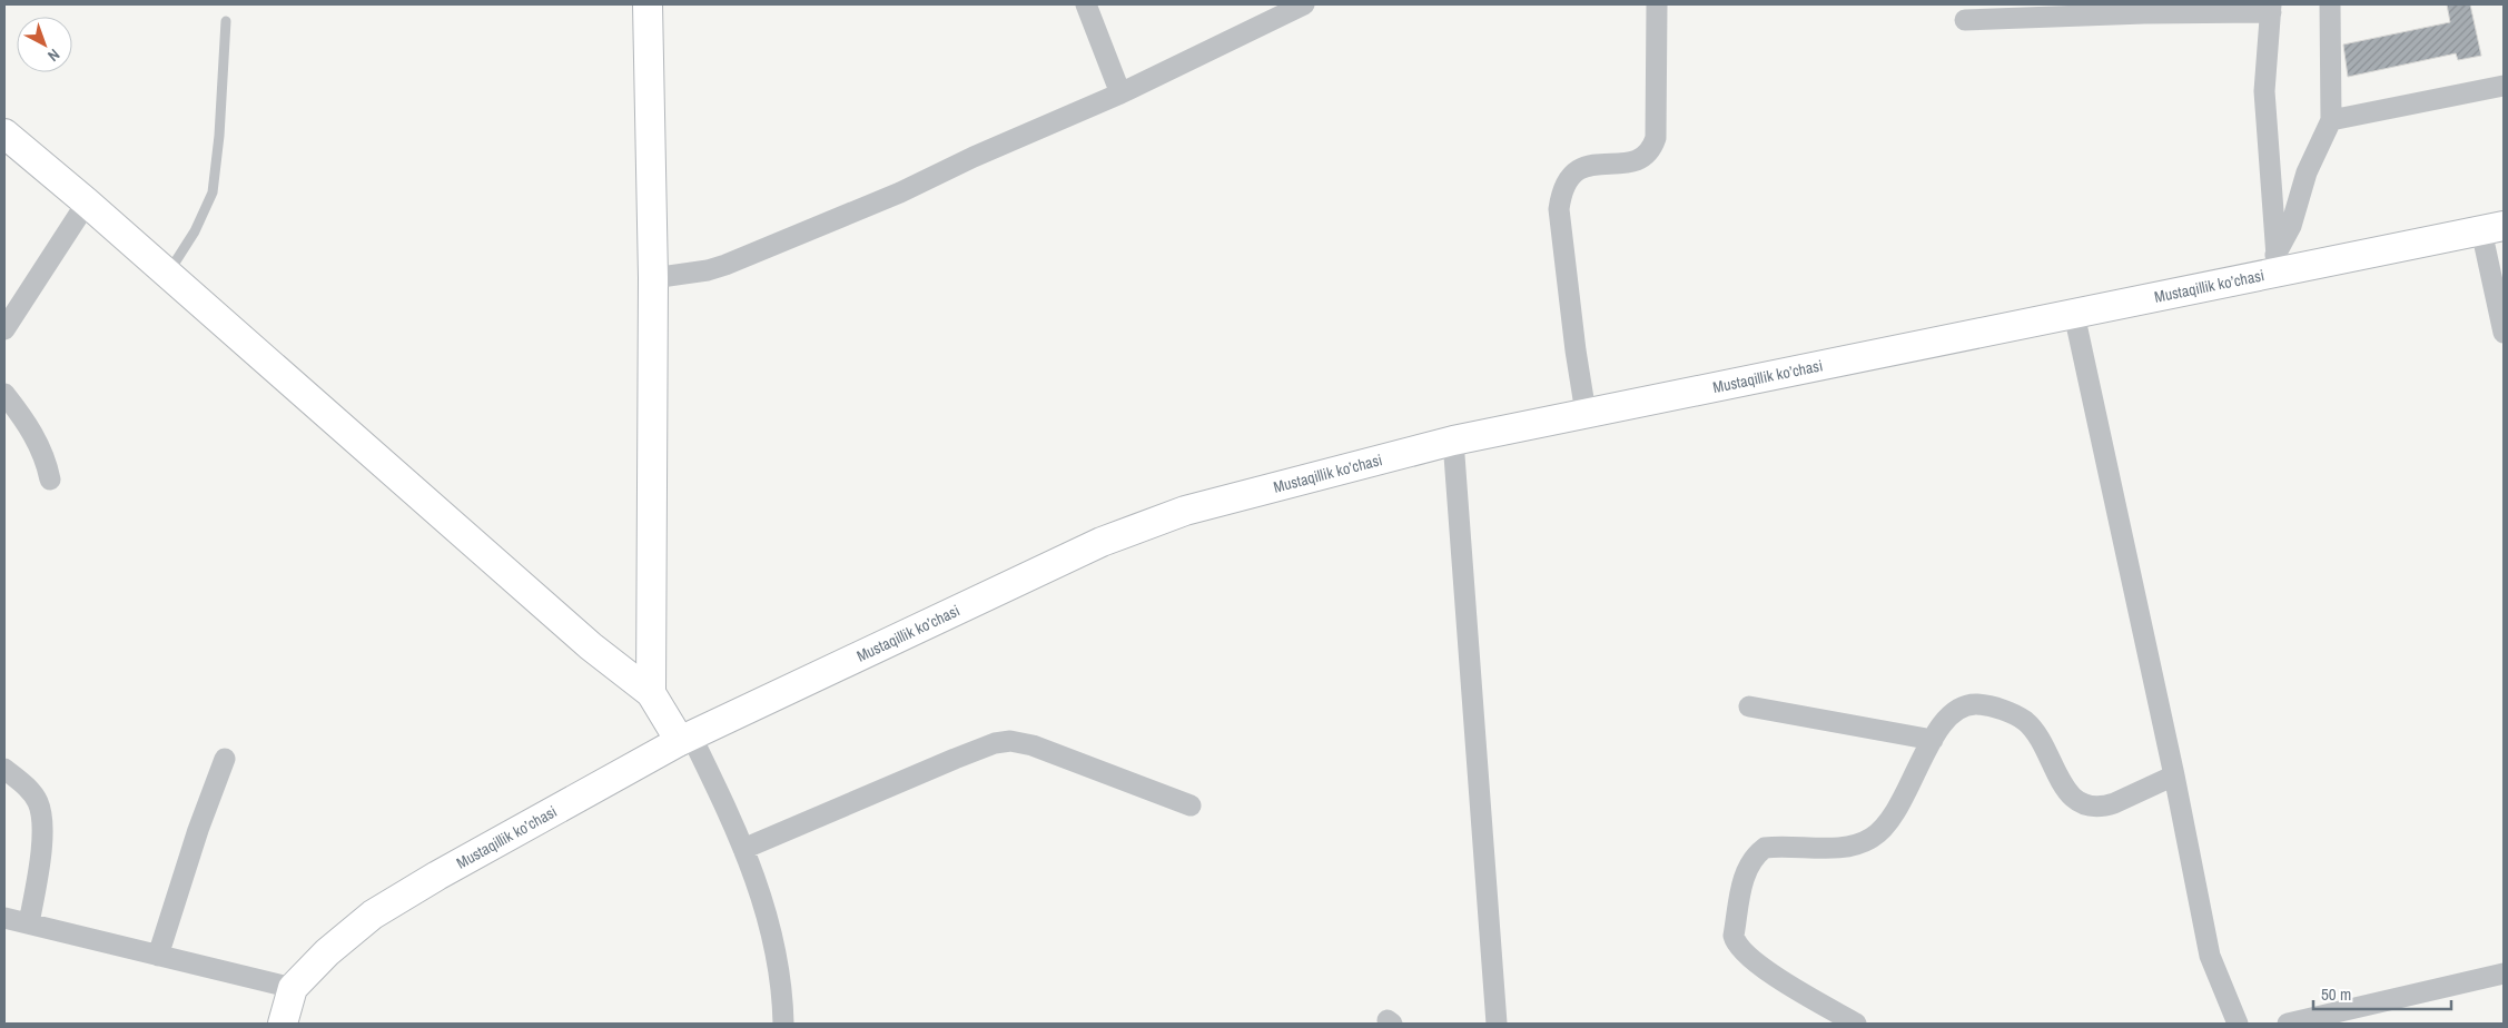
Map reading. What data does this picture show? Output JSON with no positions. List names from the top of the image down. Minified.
{"streets":{"main road":["Mustaqillik ko’chasi"]},"scale_bar":"50 m","north":"bottom right"}
